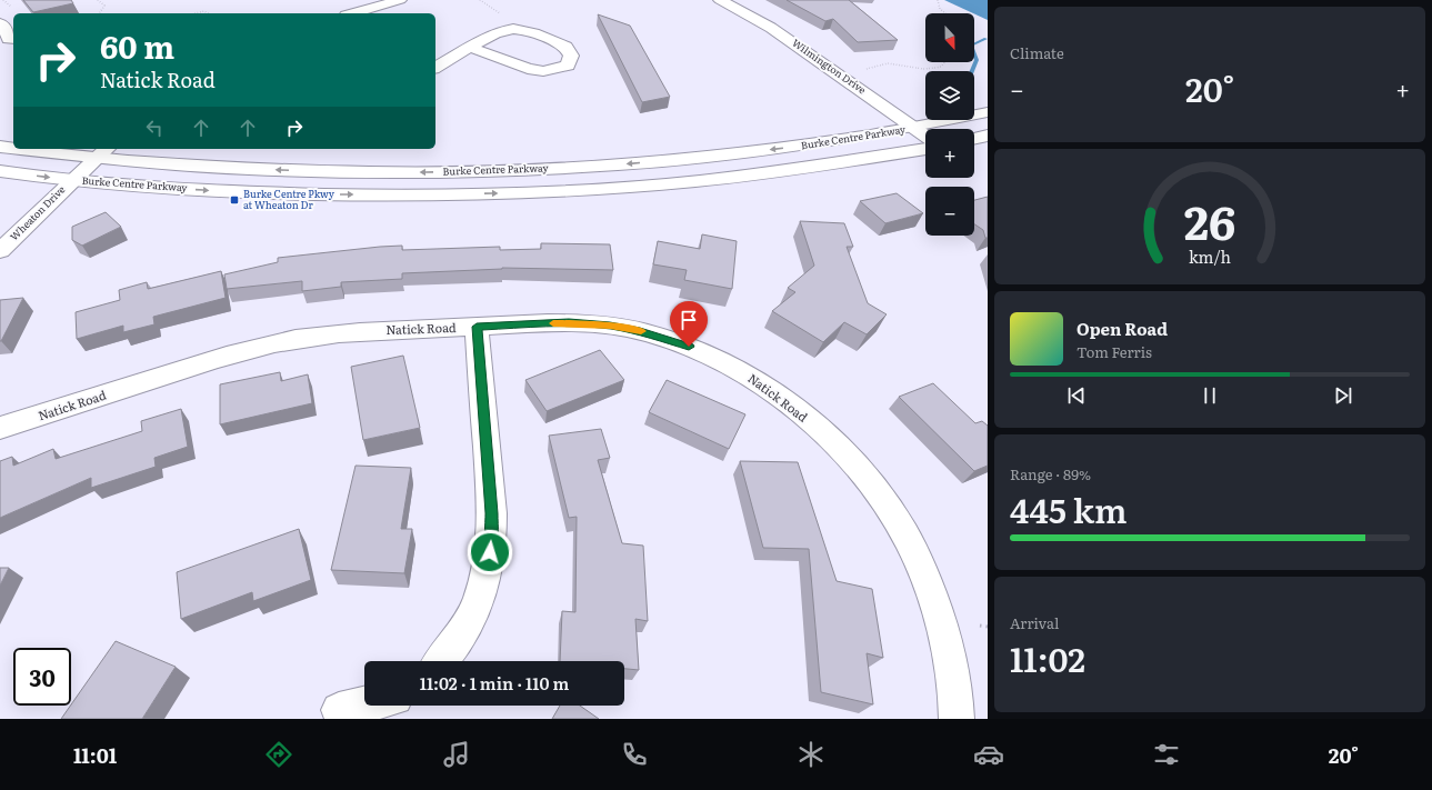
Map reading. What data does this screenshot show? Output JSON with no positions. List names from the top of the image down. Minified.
{"streets":{"street":["Wilmington Drive","Burke Centre Parkway","Wheaton Drive","Natick Road"]},"crossings":[["Wilmington Drive","Burke Centre Parkway"],["Burke Centre Parkway","Wheaton Drive"]],"places":{"transit":["Burke Centre Pkwy at Wheaton Dr"]},"north":"bottom","page":{"tile":["Climate",["Range · 89%","445 km"],["Arrival","11:02"]],"map_buttons":["+","−"],"turn":["60 m","Natick Road"],"heat":["−","20°","+"],"song":["Open Road","Tom Ferris"],"limit":"30","trip":"11:02 · 1 min · 110 m","tabs":["11:01","20°"],"gauge":["26","km/h"]}}
